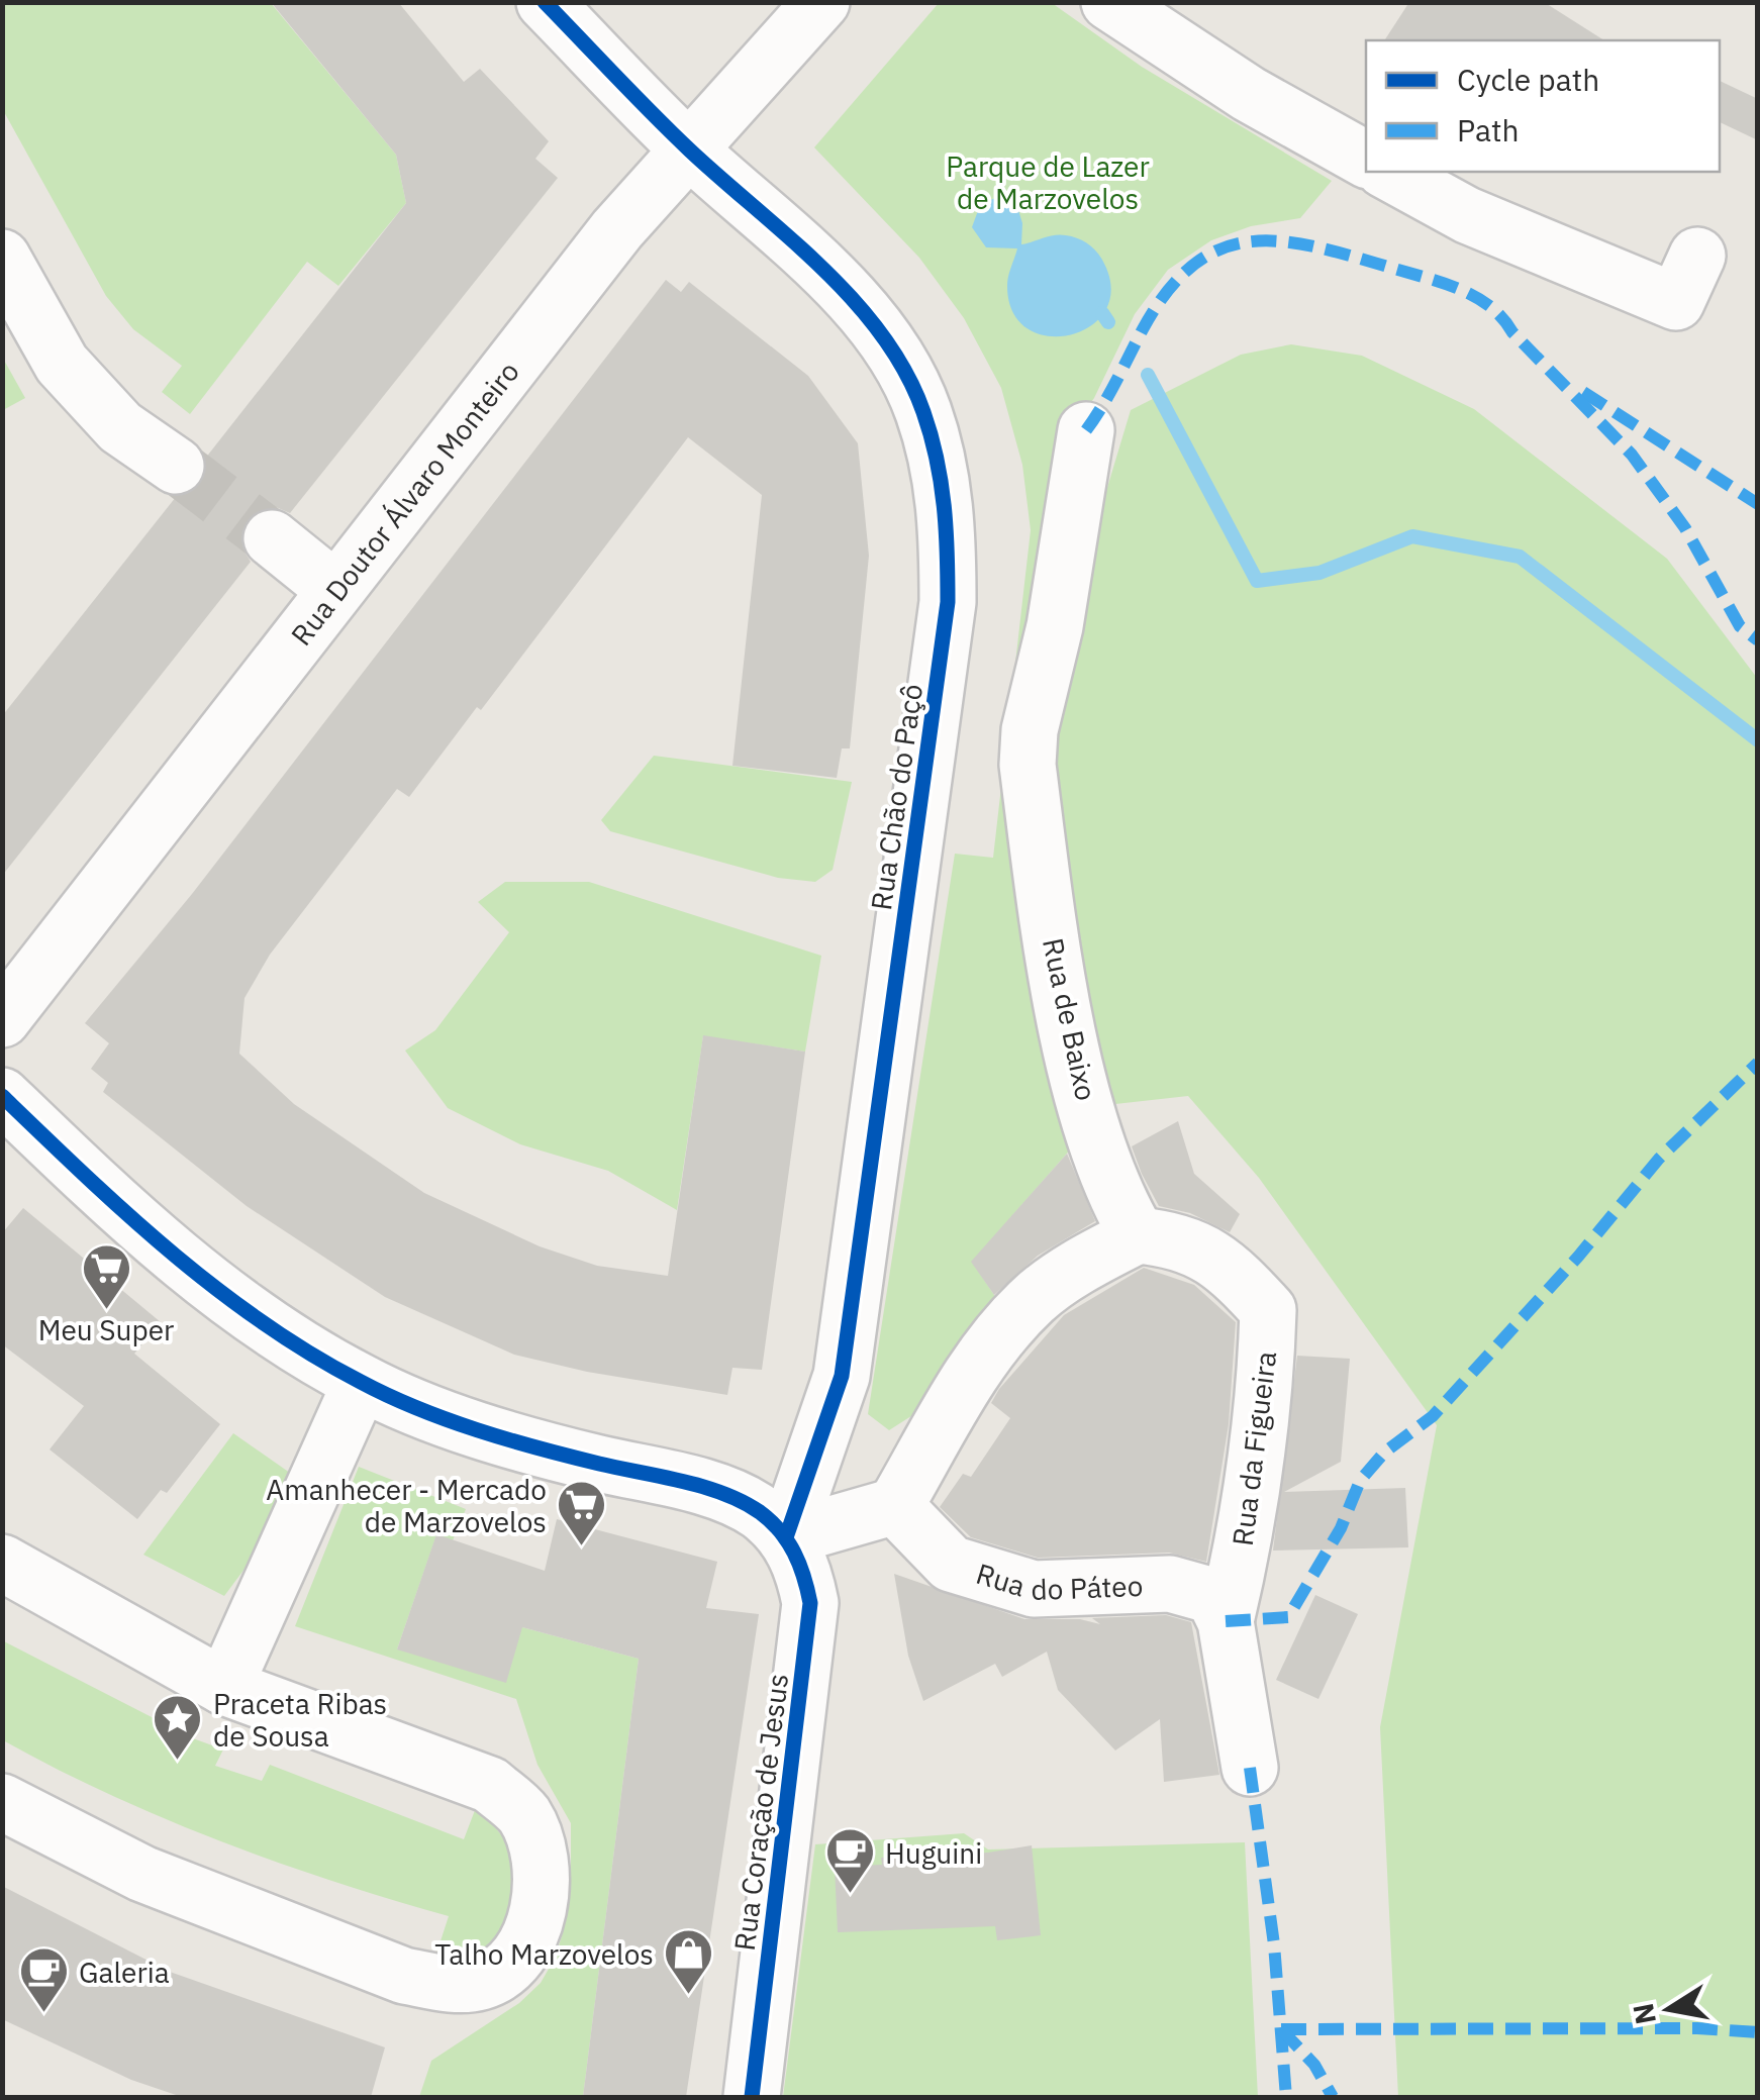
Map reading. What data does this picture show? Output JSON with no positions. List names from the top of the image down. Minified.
{"streets":{"street":["Rua Doutor Álvaro Monteiro","Rua Chão do Paçô","Rua de Baixo","Rua da Figueira","Rua do Páteo","Rua Coração de Jesus"]},"crossings":[["Rua Doutor Álvaro Monteiro","Rua Chão do Paçô"],["Rua Chão do Paçô","Rua Coração de Jesus"],["Rua de Baixo","Rua da Figueira"],["Rua da Figueira","Rua do Páteo"]],"parks":["Parque de Lazer de Marzovelos"],"places":{"supermarket":["Meu Super","Amanhecer - Mercado de Marzovelos"],"place":["Praceta Ribas de Sousa"],"cafe":["Huguini","Galeria"],"shop":["Talho Marzovelos"]},"legend":["Cycle path","Path"],"north":"left"}
